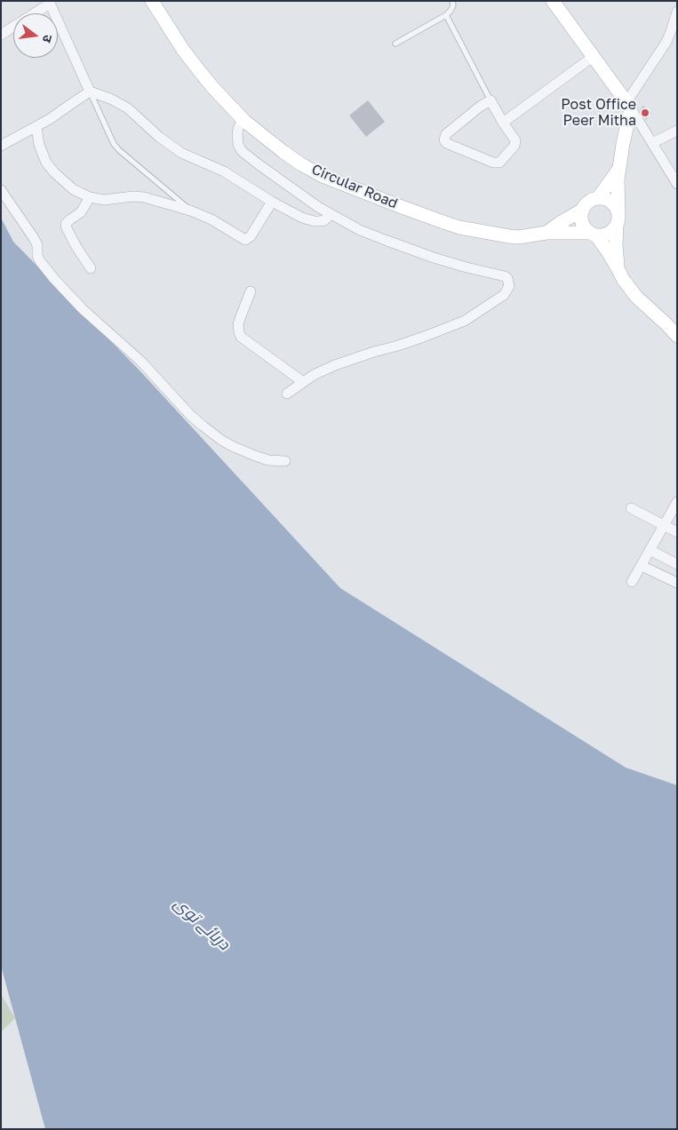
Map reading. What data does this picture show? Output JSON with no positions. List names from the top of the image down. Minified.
{"streets":{"main road":["Circular Road"]},"water":["دریائے توی"],"places":["Post Office Peer Mitha"],"north":"right"}
